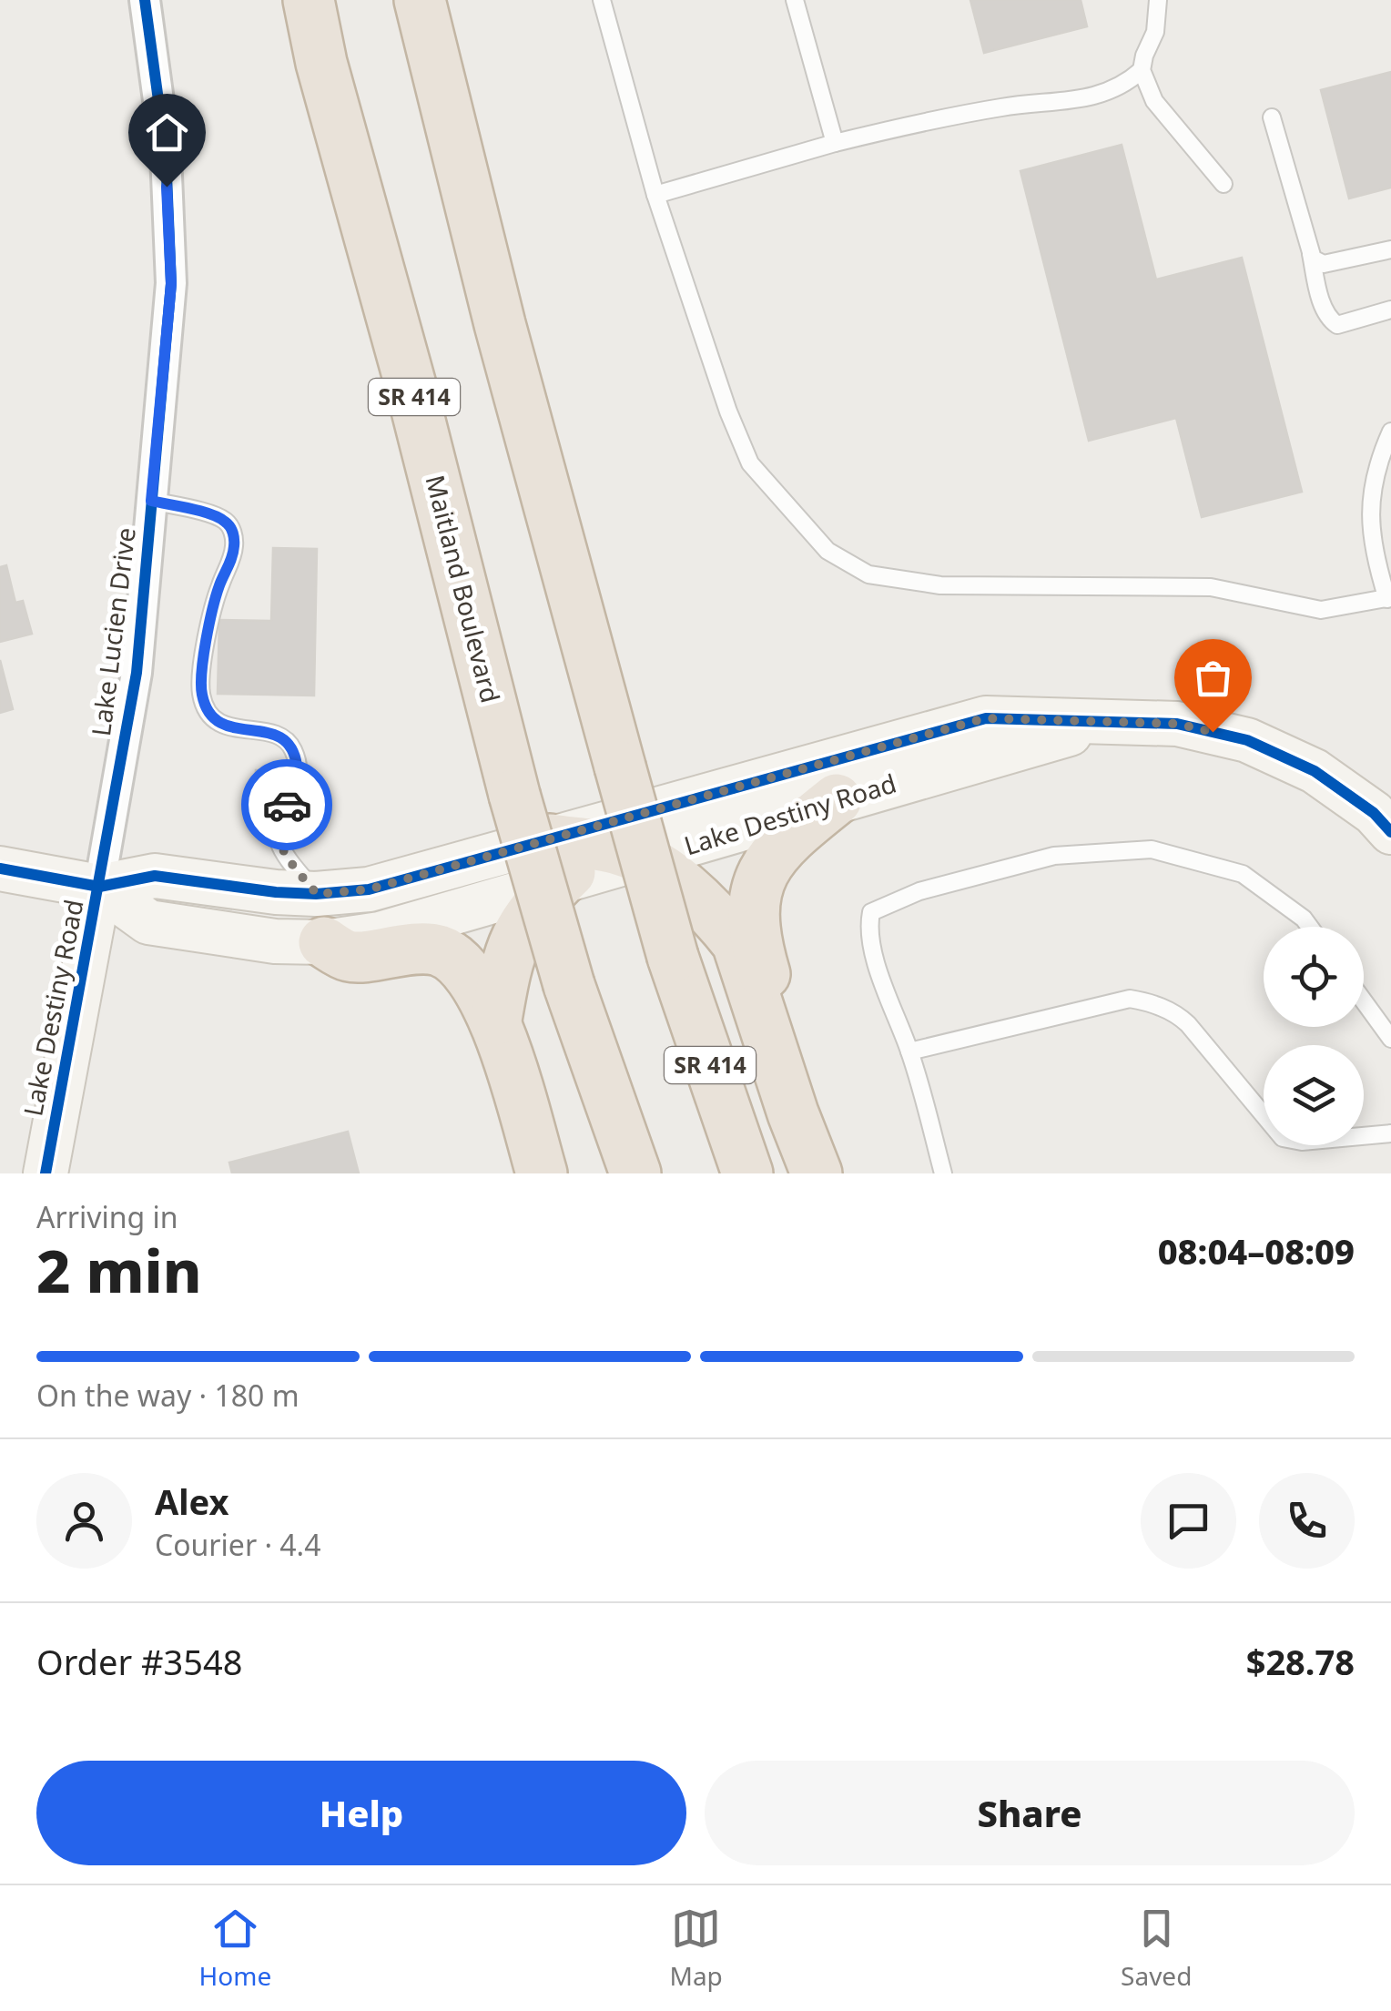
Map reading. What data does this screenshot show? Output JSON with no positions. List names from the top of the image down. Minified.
{"streets":{"highway":["SR 414","Maitland Boulevard"],"street":["Lake Lucien Drive","Lake Destiny Road"]},"crossings":[["Lake Lucien Drive","Lake Destiny Road"]],"page":{"heading":["2 min","Arriving in","08:04–08:09"],"panel":["Alex","Courier · 4.4","Order #3548","$28.78"],"bar":"On the way · 180 m","buttons":["Help","Share"],"tabs":["Home","Map","Saved"]}}
